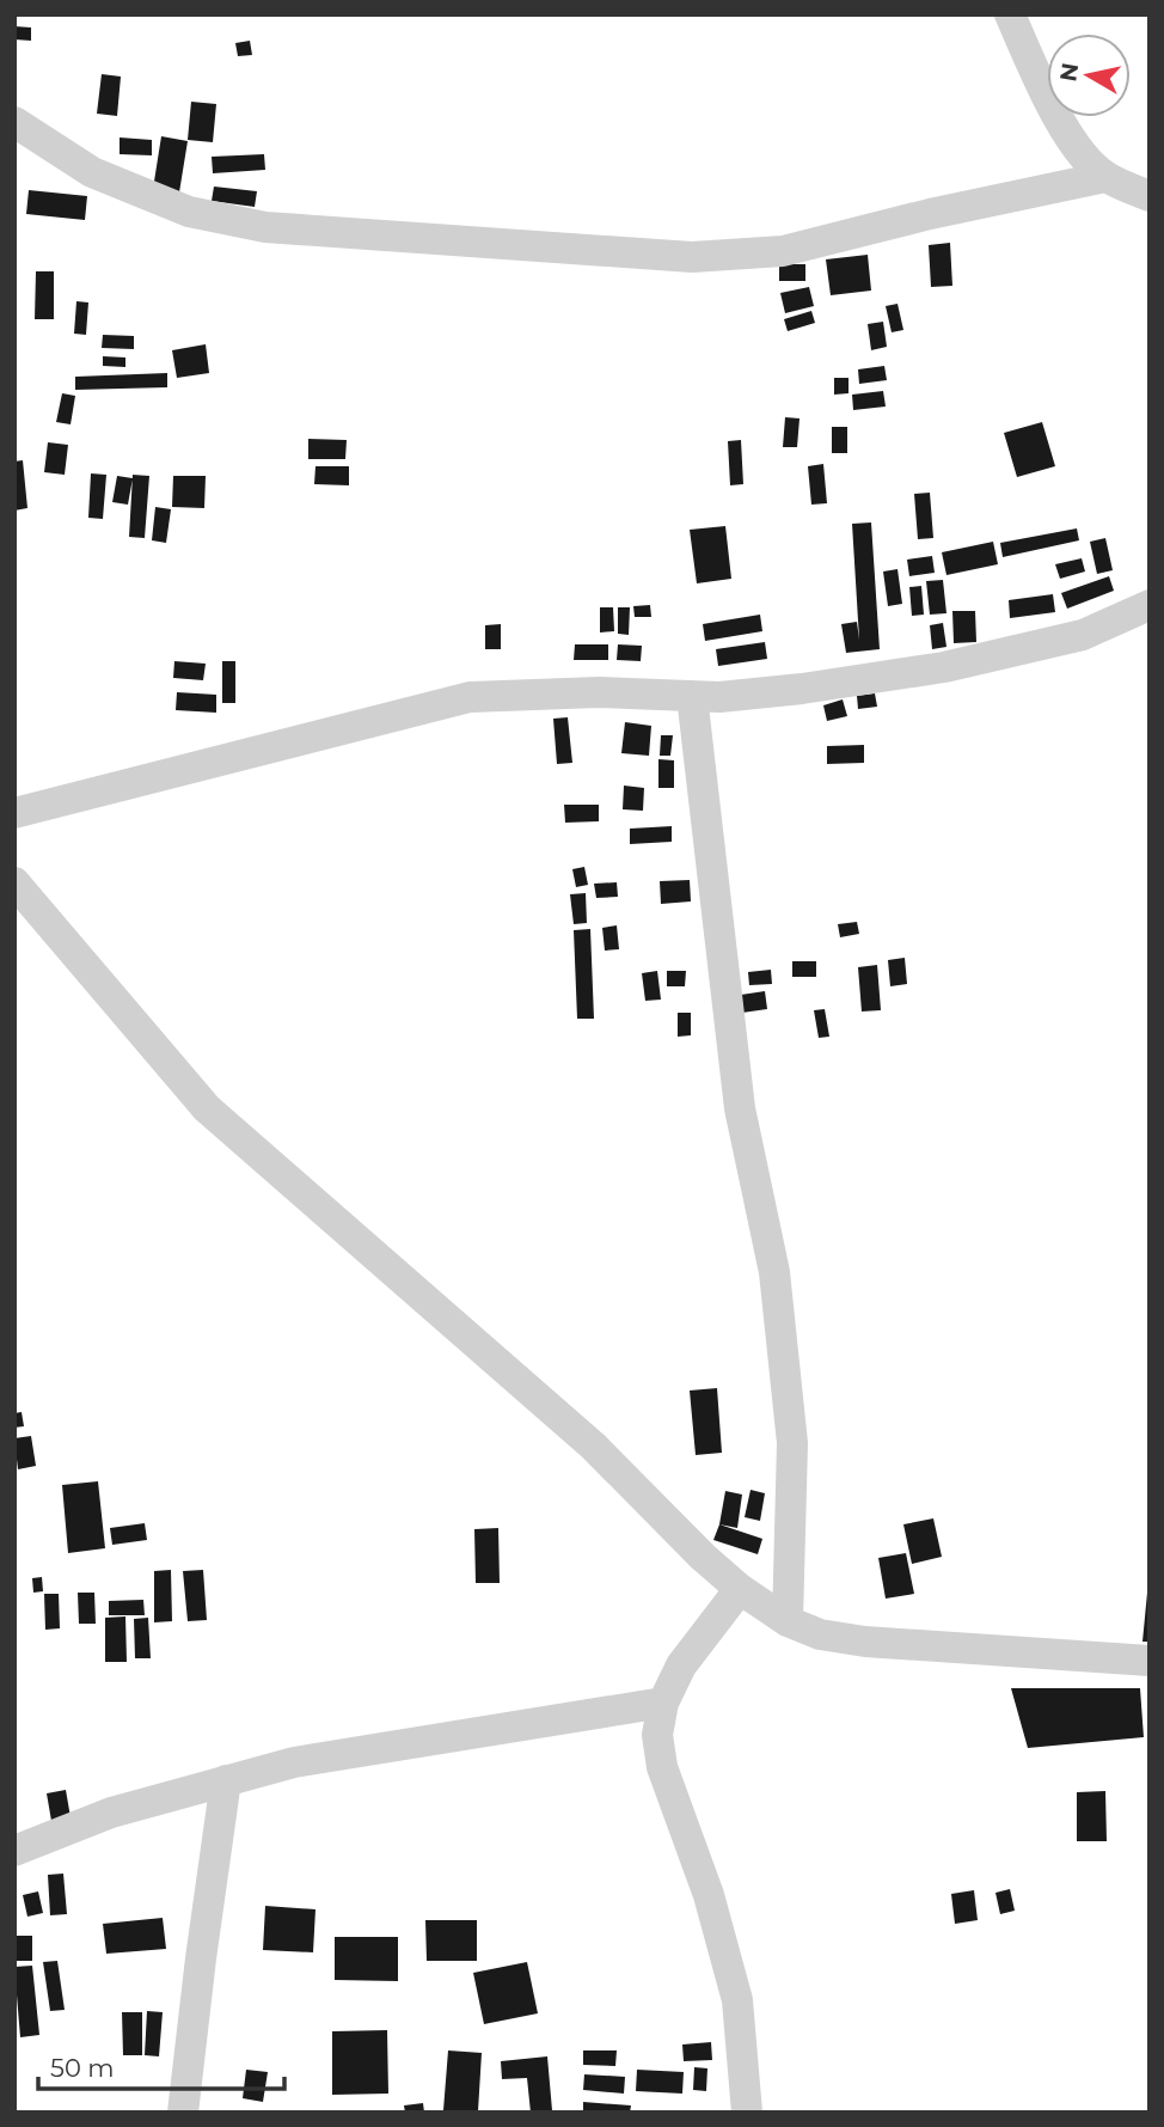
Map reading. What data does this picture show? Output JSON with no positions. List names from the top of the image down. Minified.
{"scale_bar":"50 m","north":"left"}
